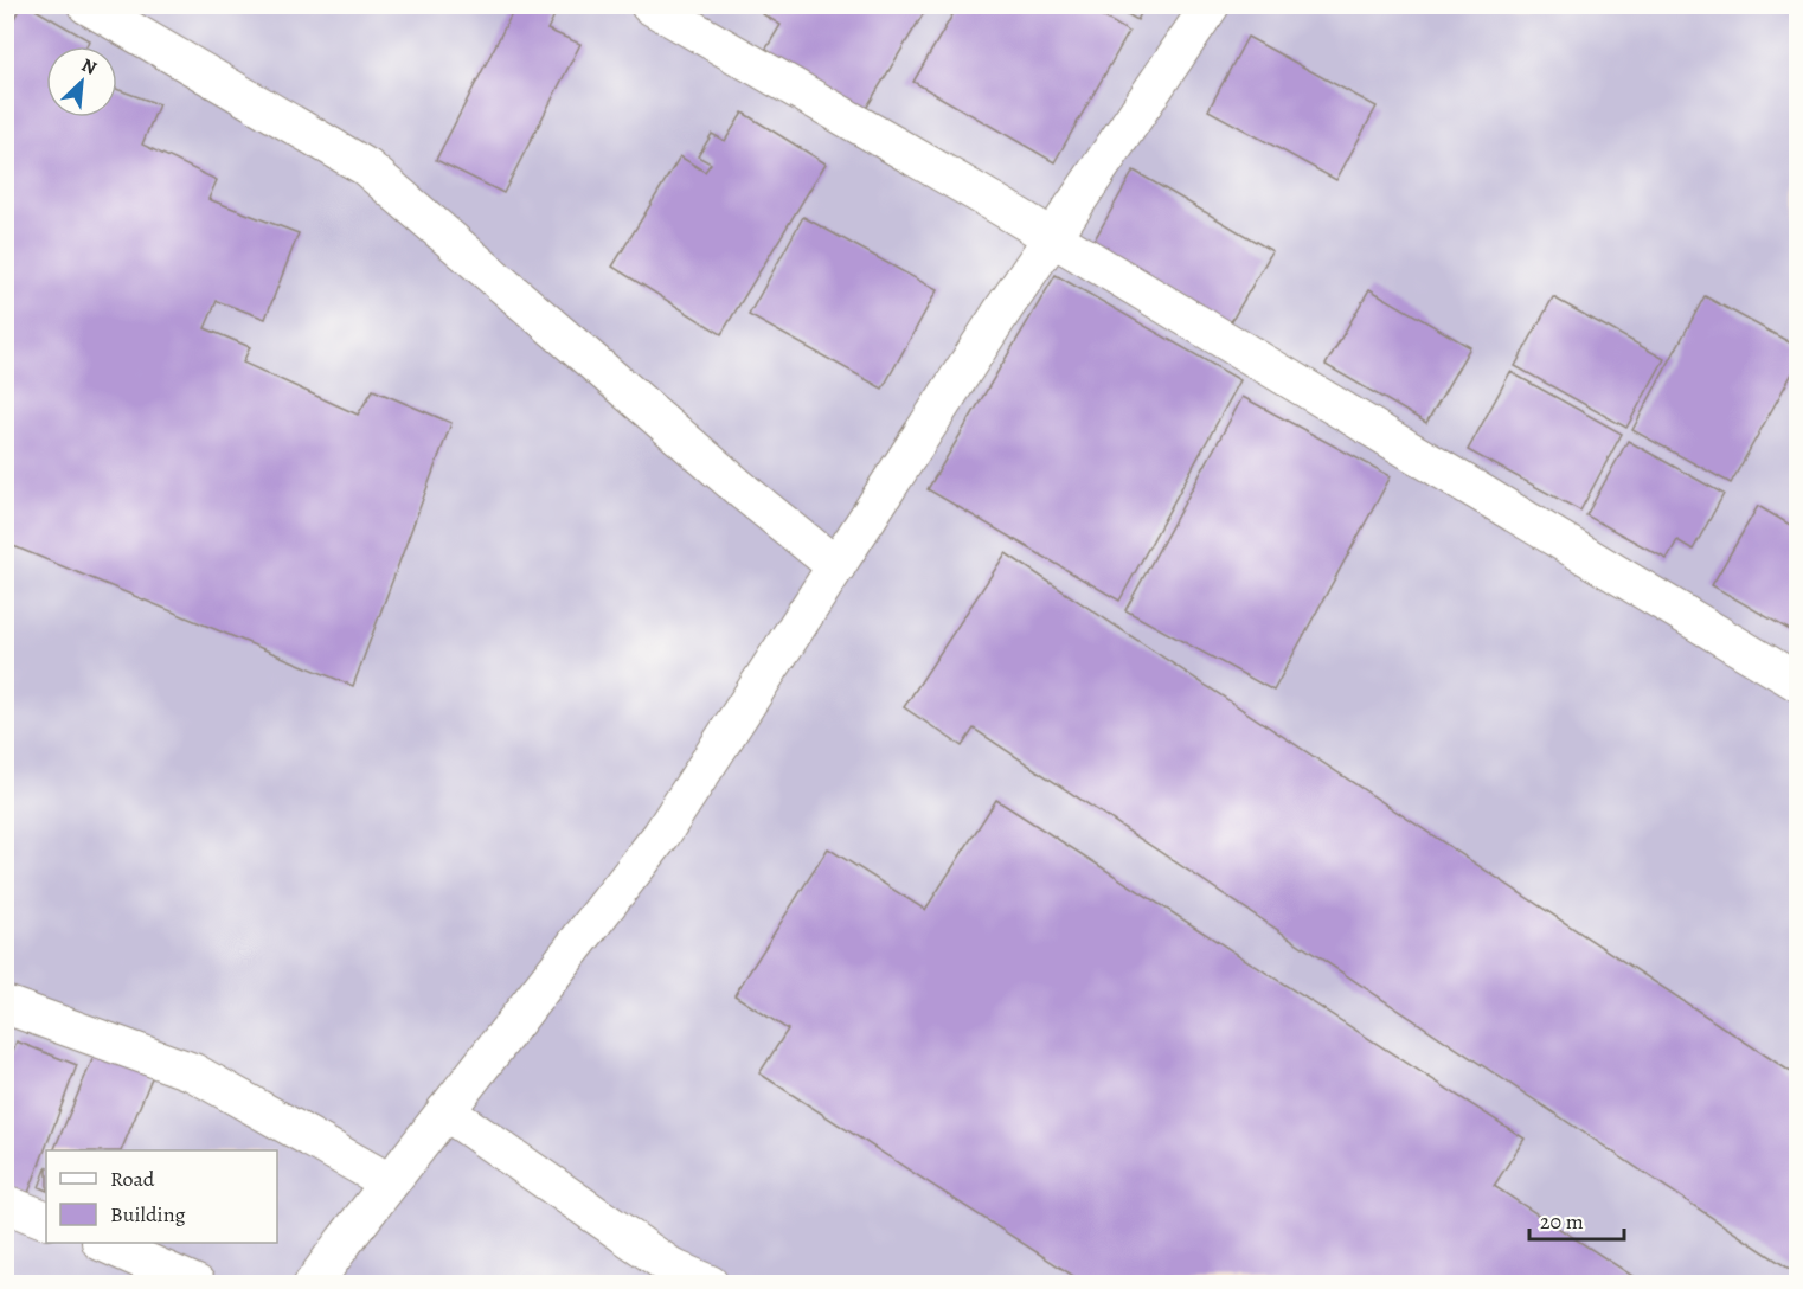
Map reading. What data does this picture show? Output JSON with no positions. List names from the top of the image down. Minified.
{"legend":["Road","Building"],"scale_bar":"20 m","north":"top right"}
